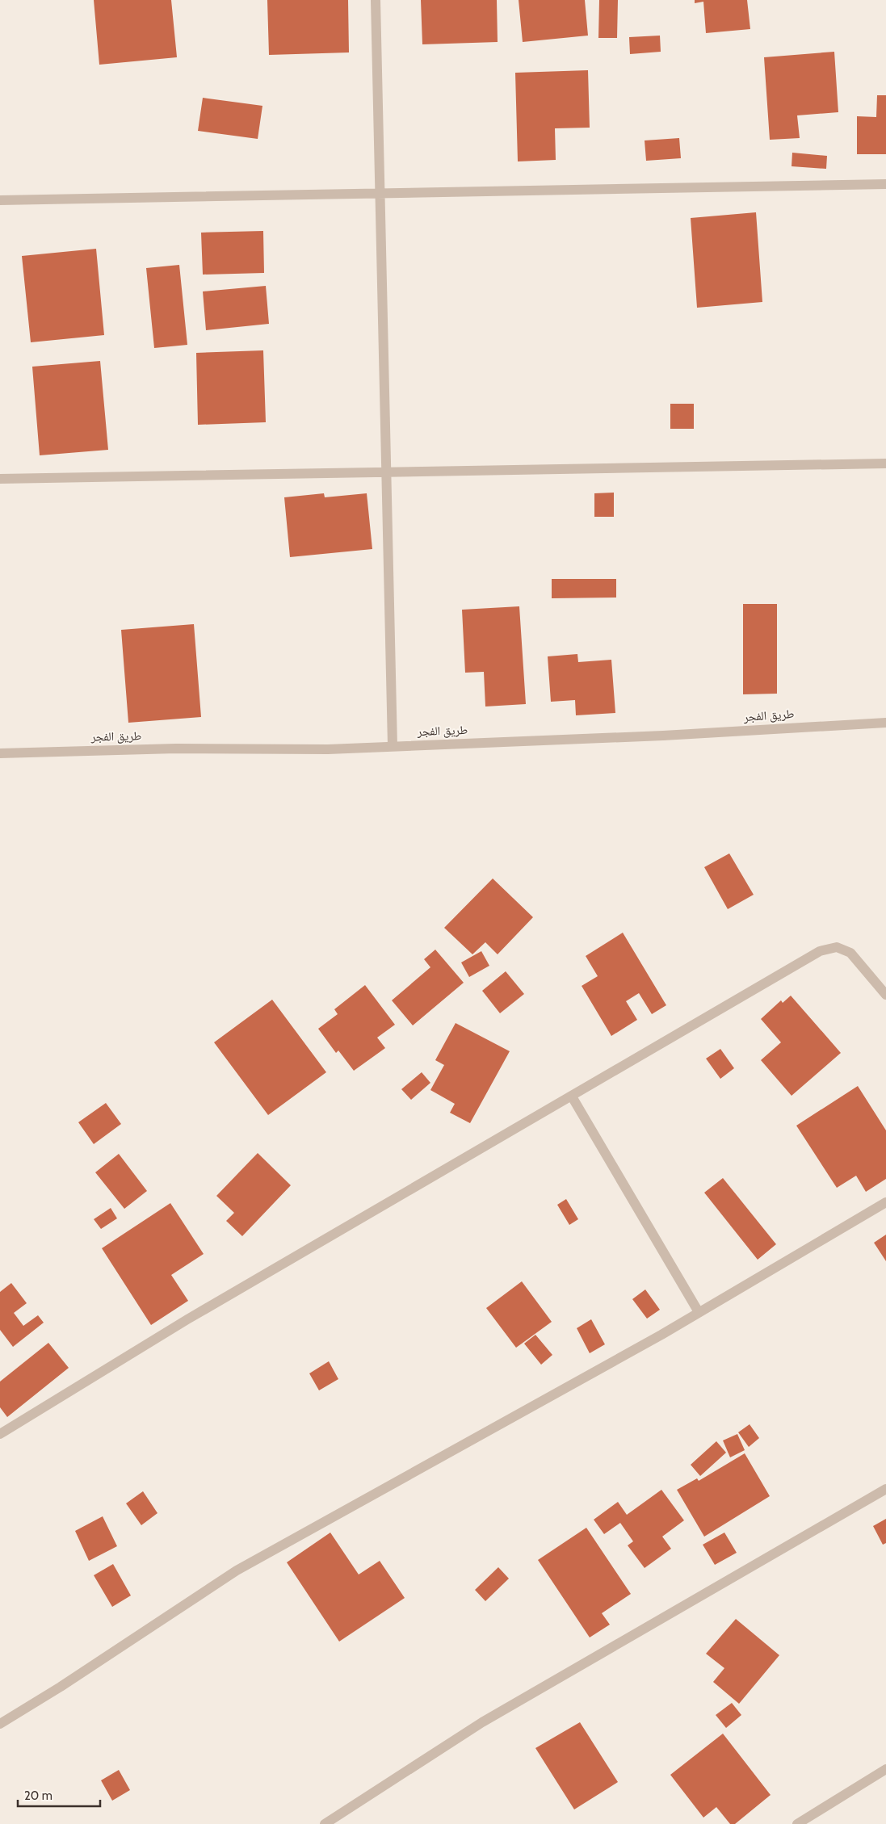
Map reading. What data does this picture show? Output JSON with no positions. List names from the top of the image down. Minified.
{"streets":{"street":["طريق الفجر"]},"scale_bar":"20 m"}
